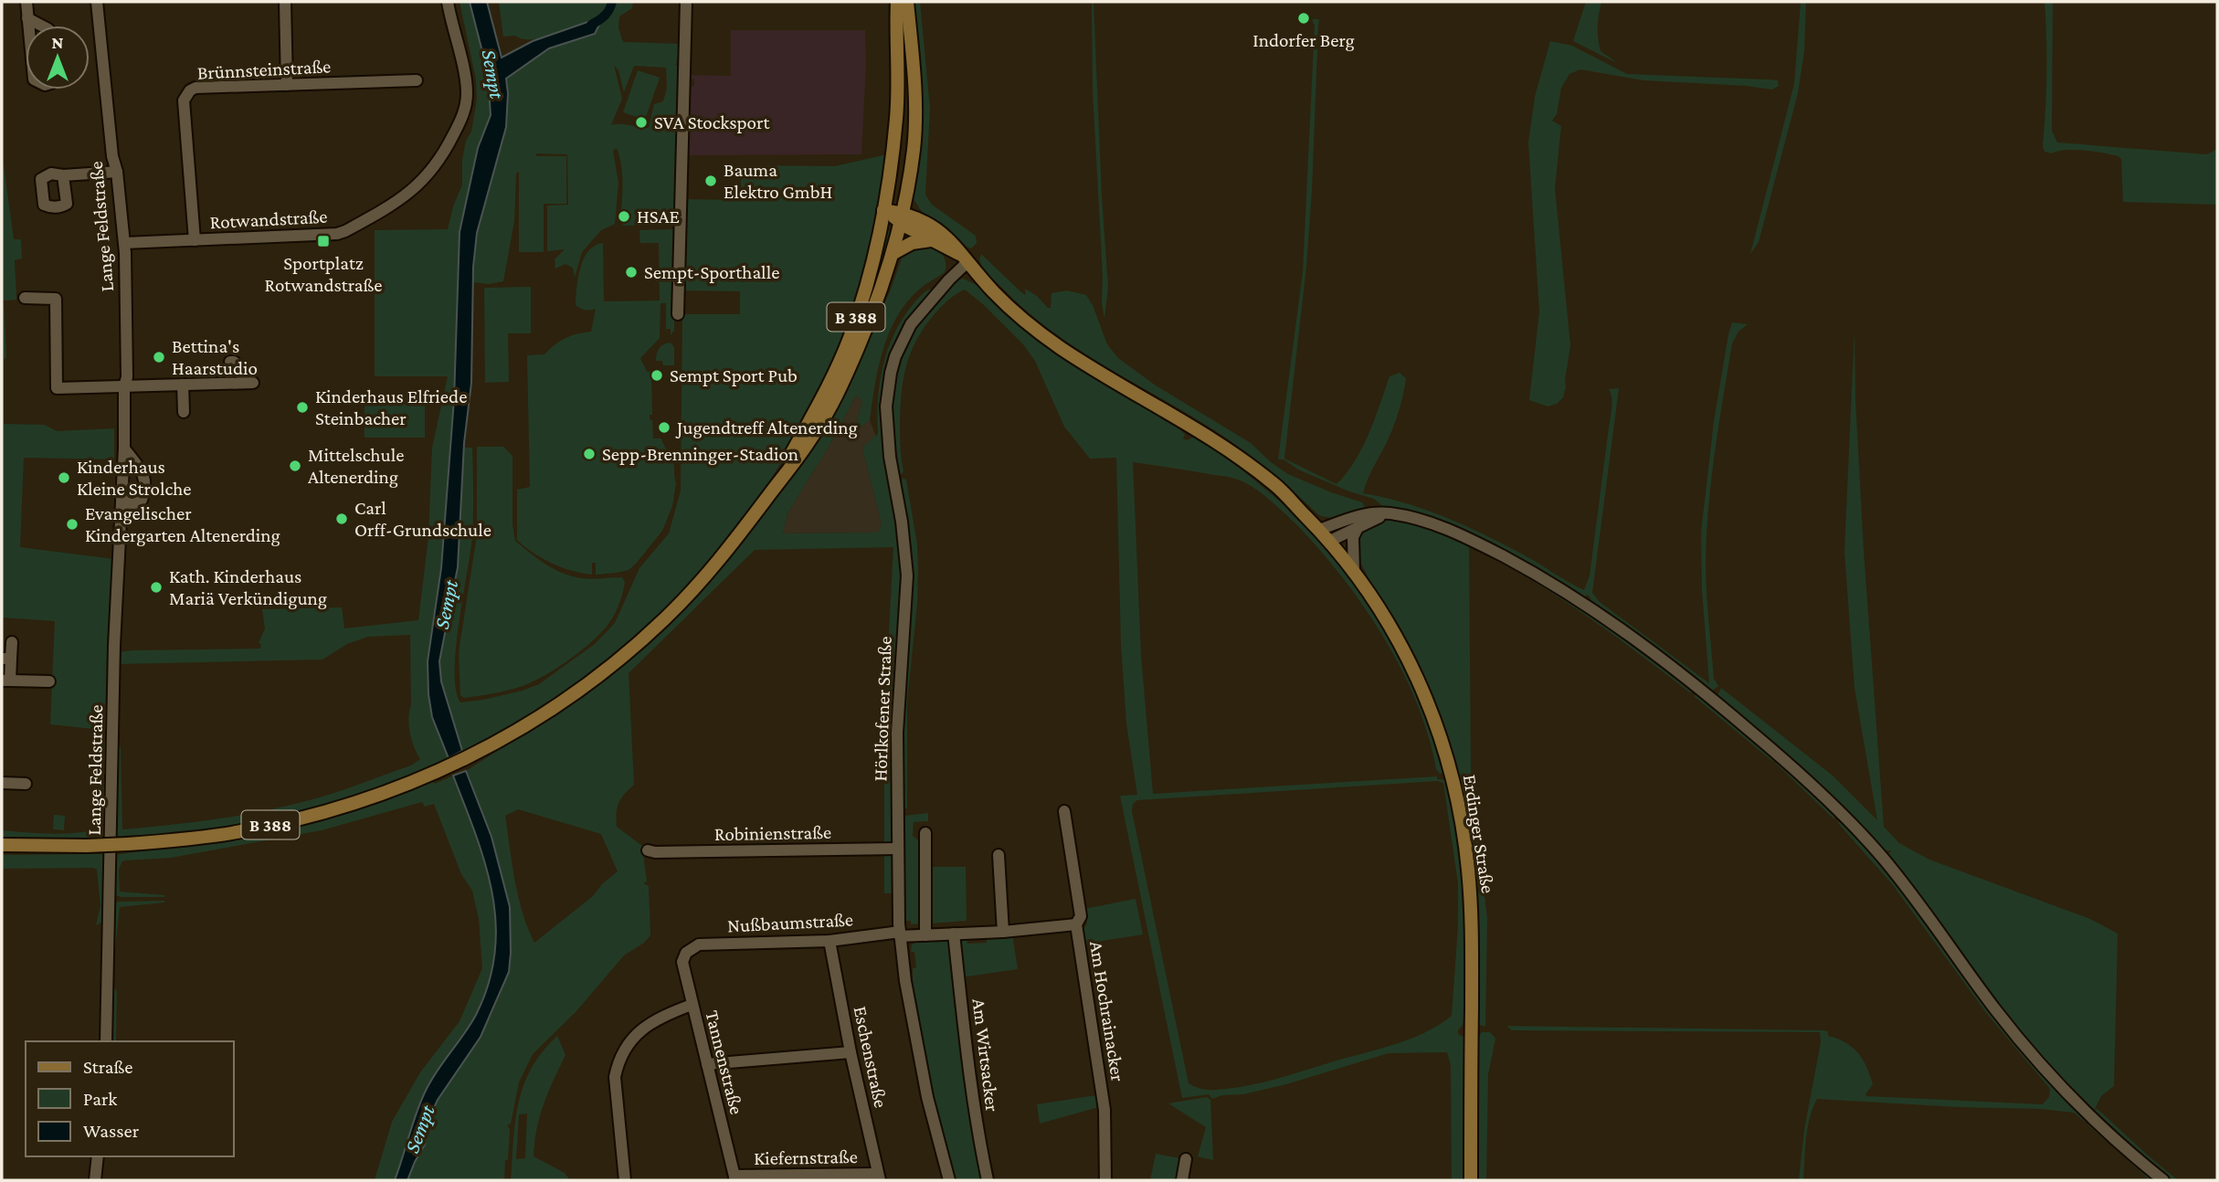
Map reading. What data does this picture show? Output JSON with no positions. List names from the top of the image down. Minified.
{"streets":{"main road":["B 388","Erdinger Straße"],"street":["Brünnsteinstraße","Rotwandstraße","Lange Feldstraße","Hörlkofener Straße","Robinienstraße","Nußbaumstraße","Am Hochrainacker","Am Wirtsacker","Eschenstraße","Tannenstraße","Kiefernstraße"]},"crossings":[["Brünnsteinstraße","Rotwandstraße"],["Rotwandstraße","Lange Feldstraße"],["B 388","Erdinger Straße"],["Hörlkofener Straße","Robinienstraße"],["Hörlkofener Straße","Erdinger Straße"],["Hörlkofener Straße","Nußbaumstraße"],["Nußbaumstraße","Am Hochrainacker"],["Nußbaumstraße","Am Wirtsacker"],["Nußbaumstraße","Eschenstraße"],["Nußbaumstraße","Tannenstraße"],["Eschenstraße","Kiefernstraße"],["Tannenstraße","Kiefernstraße"]],"water":["Sempt"],"places":{"other":["Indorfer Berg","SVA Stocksport","Bauma Elektro GmbH","HSAE","Sempt-Sporthalle","Bettina's Haarstudio","Sempt Sport Pub","Kinderhaus Elfriede Steinbacher","Jugendtreff Altenerding","Sepp-Brenninger-Stadion","Mittelschule Altenerding","Kinderhaus Kleine Strolche","Carl Orff-Grundschule","Evangelischer Kindergarten Altenerding","Kath. Kinderhaus Mariä Verkündigung"],"transit":["Sportplatz Rotwandstraße"]},"legend":["Straße","Park","Wasser"],"north":"top"}
